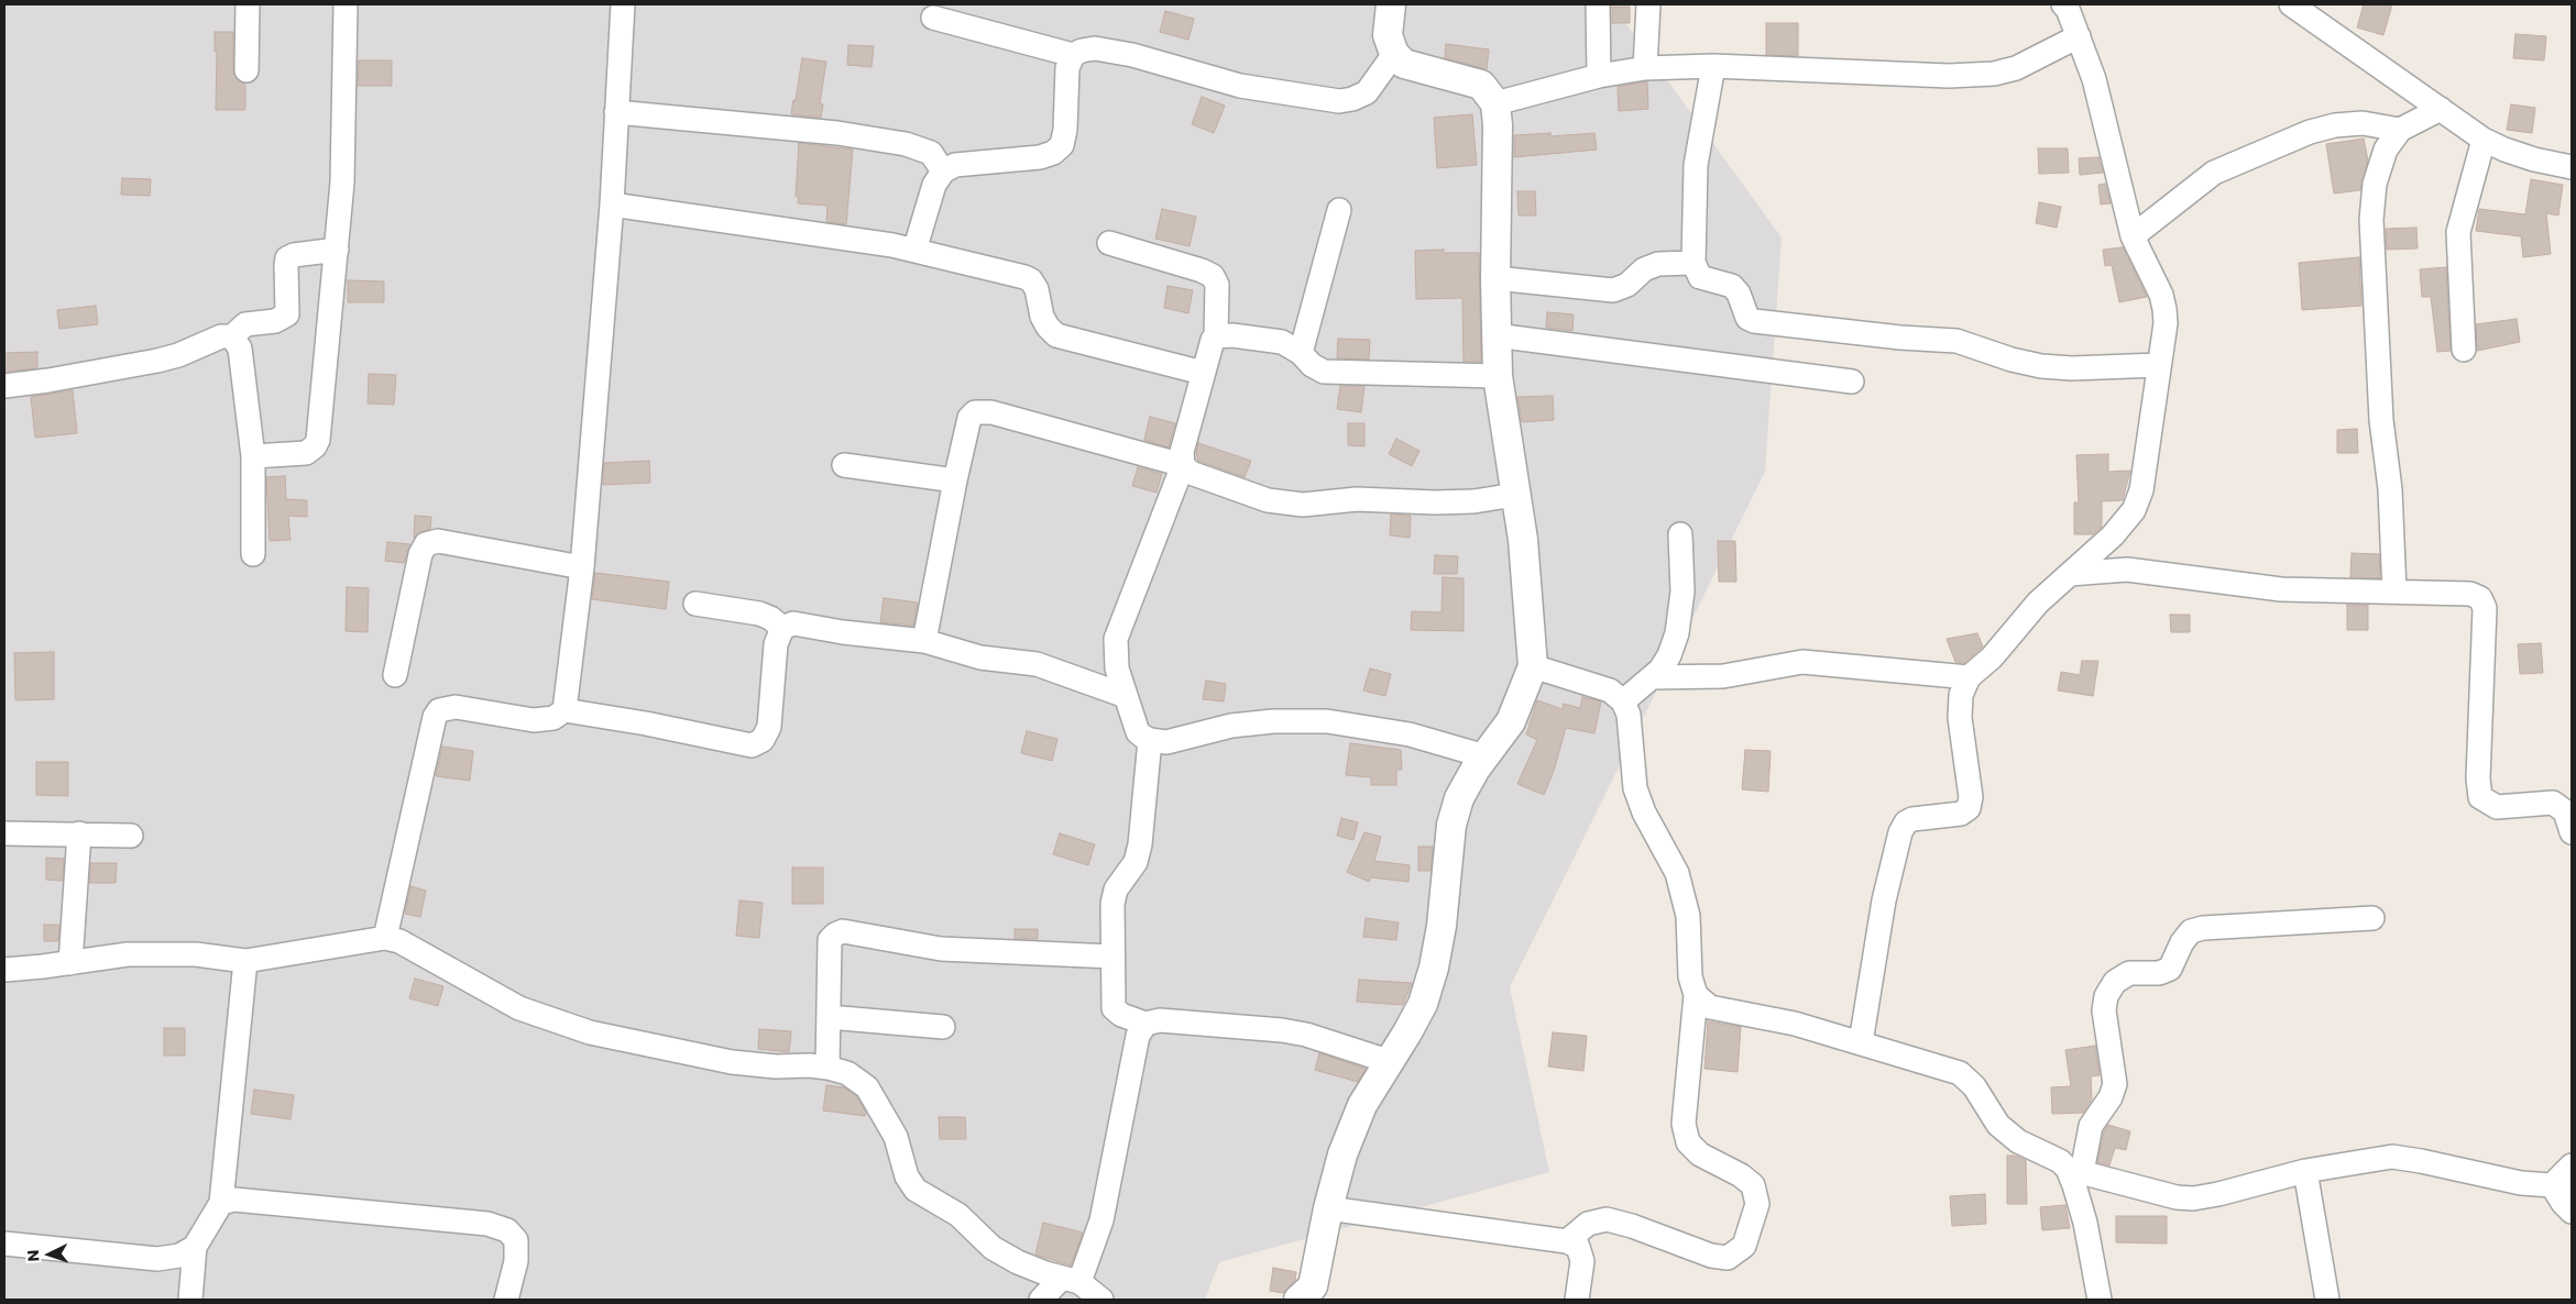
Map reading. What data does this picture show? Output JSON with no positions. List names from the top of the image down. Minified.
{"north":"left"}
